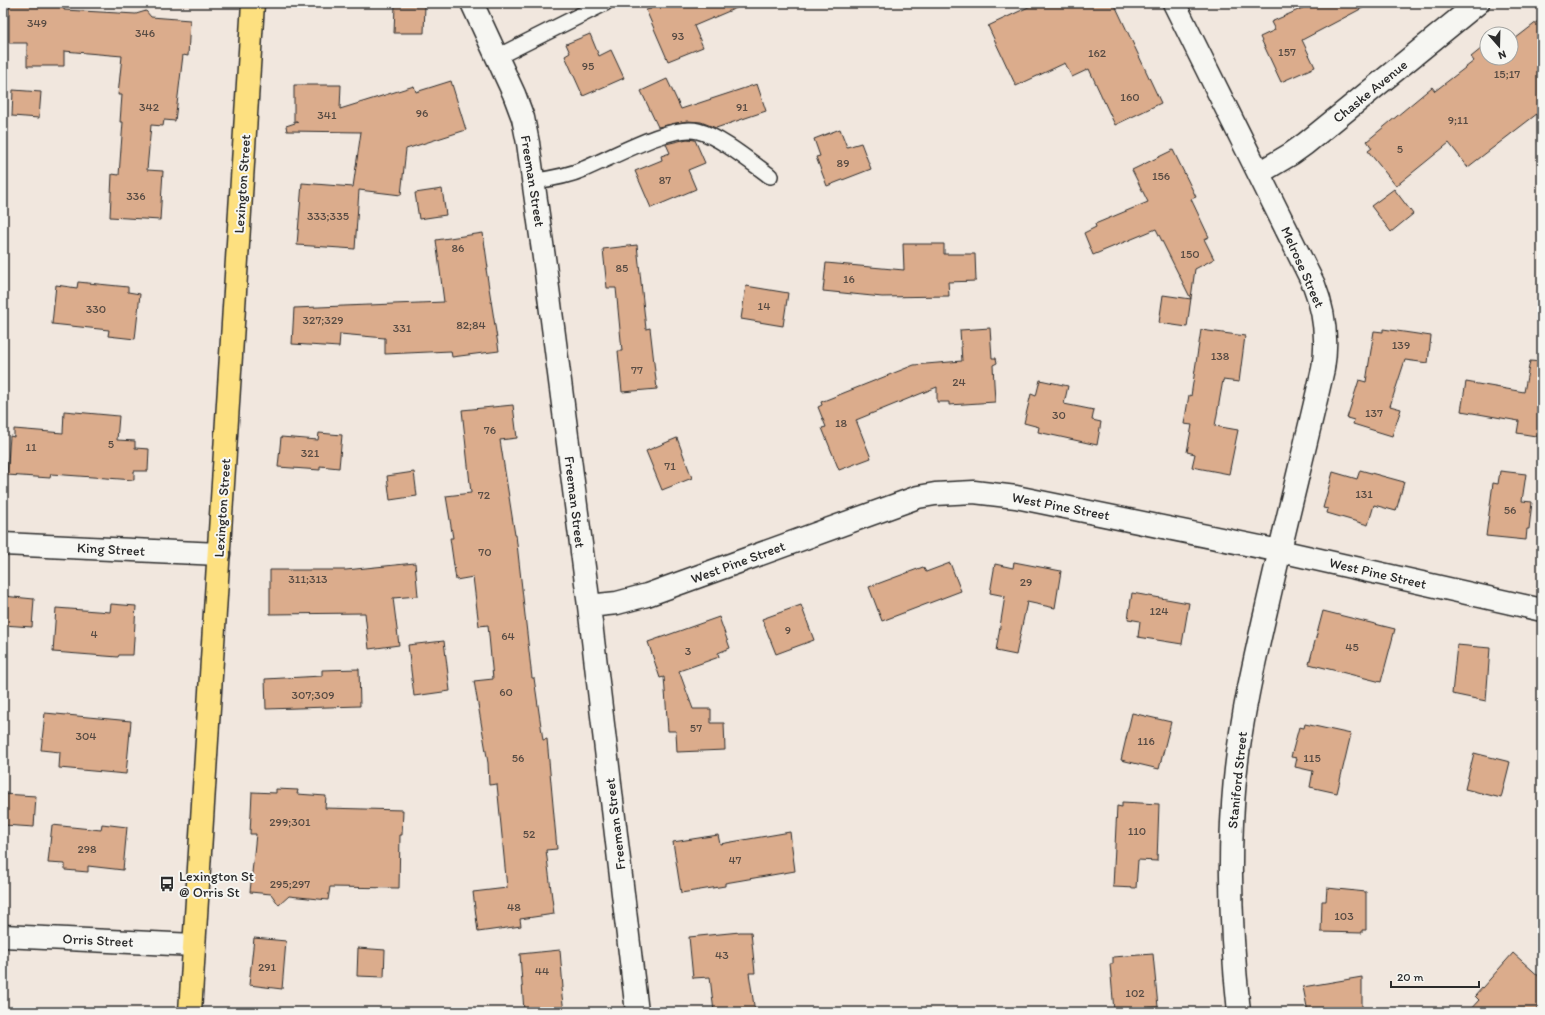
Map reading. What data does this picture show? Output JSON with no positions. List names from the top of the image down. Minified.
{"streets":{"main road":["Lexington Street"],"street":["Chaske Avenue","Freeman Street","Melrose Street","West Pine Street","King Street","Staniford Street","Orris Street"]},"crossings":[["Chaske Avenue","Melrose Street"],["Freeman Street","West Pine Street"],["Lexington Street","King Street"],["Lexington Street","Orris Street"],["Melrose Street","West Pine Street"],["Melrose Street","Staniford Street"],["West Pine Street","Staniford Street"]],"places":{"bus stop":["Lexington St @ Orris St"]},"house_numbers":["349","346","93","157","162","95","15;17","160","342","91","96","341","9;11","5","89","156","87","336","333;335","86","150","85","16","14","330","327;329","82;84","331","139","138","77","24","137","30","18","76","5","11","321","71","131","72","56","70","311;313","29","124","9","4","64","45","3","60","307;309","57","304","116","56","115","299;301","110","52","298","47","295;297","48","103","43","291","44","102"],"scale_bar":"20 m","north":"bottom"}
